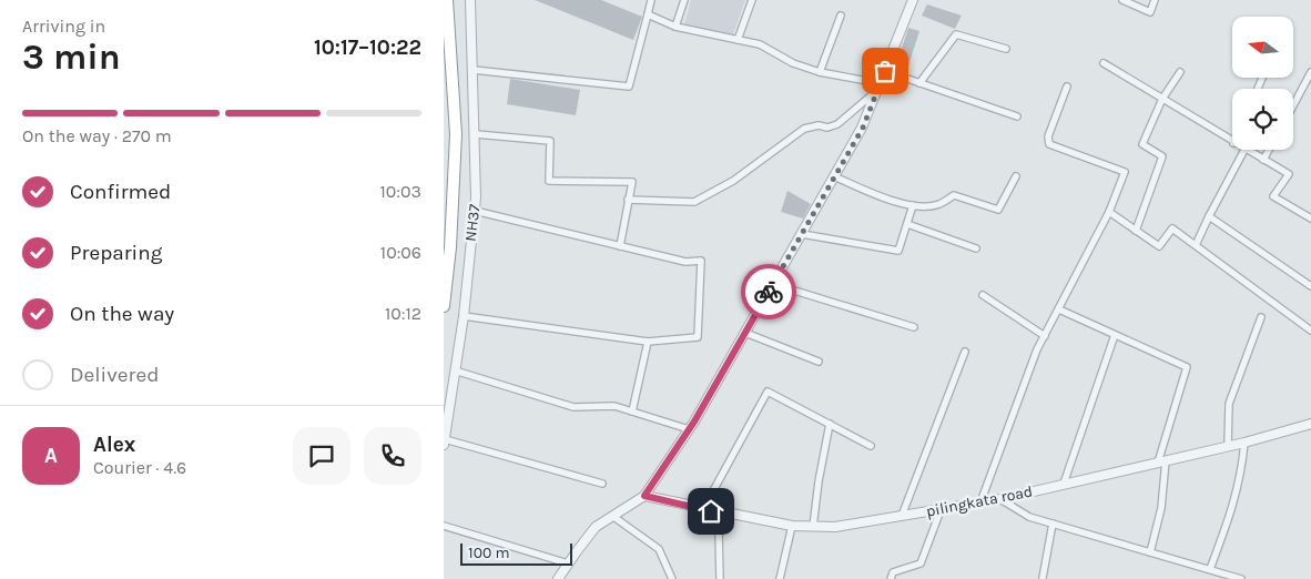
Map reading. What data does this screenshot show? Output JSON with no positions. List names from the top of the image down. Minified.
{"streets":{"street":["NH37","pilingkata road"]},"scale_bar":"100 m","north":"left","page":{"heading":["3 min","Arriving in","10:17–10:22"],"panel":["Alex","Courier · 4.6"],"bar":"On the way · 270 m","list":[["Confirmed","10:03"],["Preparing","10:06"],["On the way","10:12"],"Delivered"],"round":"A","scale":"100 m"}}
